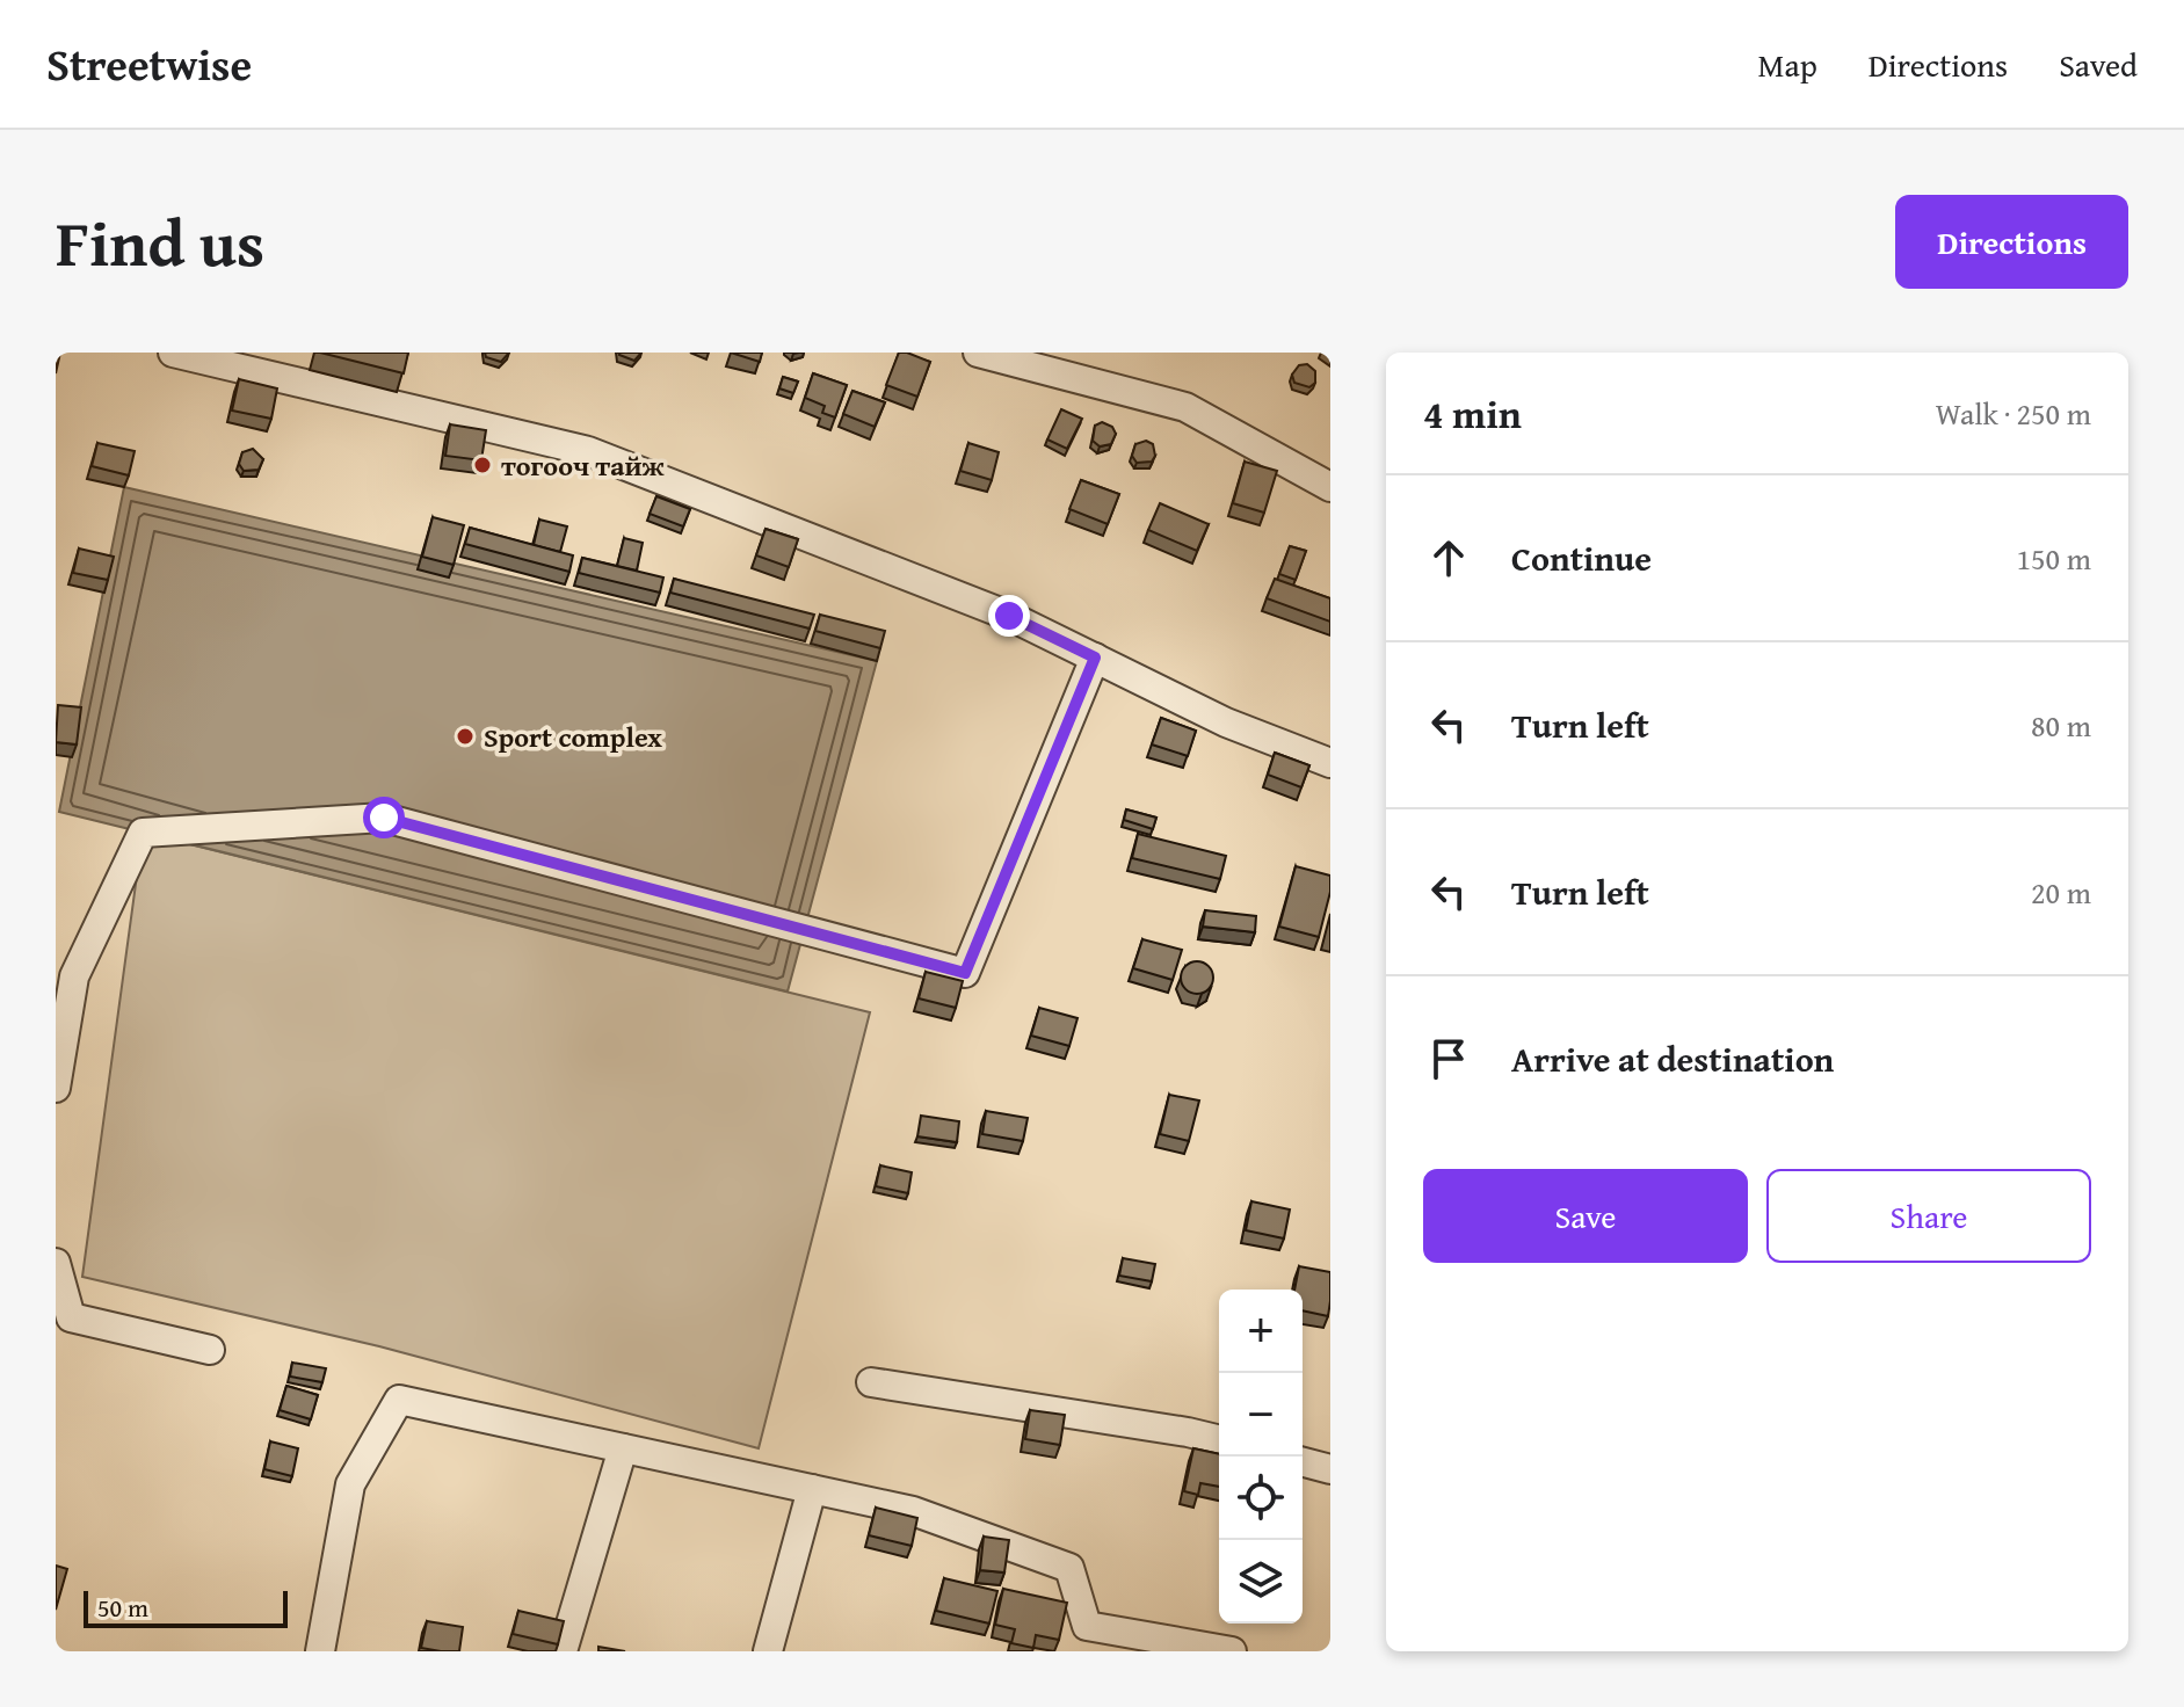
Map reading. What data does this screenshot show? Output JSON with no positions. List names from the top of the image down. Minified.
{"places":["тогооч тайж","Sport complex"],"scale_bar":"50 m","page":{"header":"Streetwise","nav":["Map","Directions","Saved"],"title":"Find us","buttons":["Directions",["Save","Share"]],"heading":["4 min","Walk · 250 m"],"list":[["Continue","150 m"],["Turn left","80 m"],["Turn left","20 m"],"Arrive at destination"],"map_buttons":["+","−"],"scale":"50 m"}}
